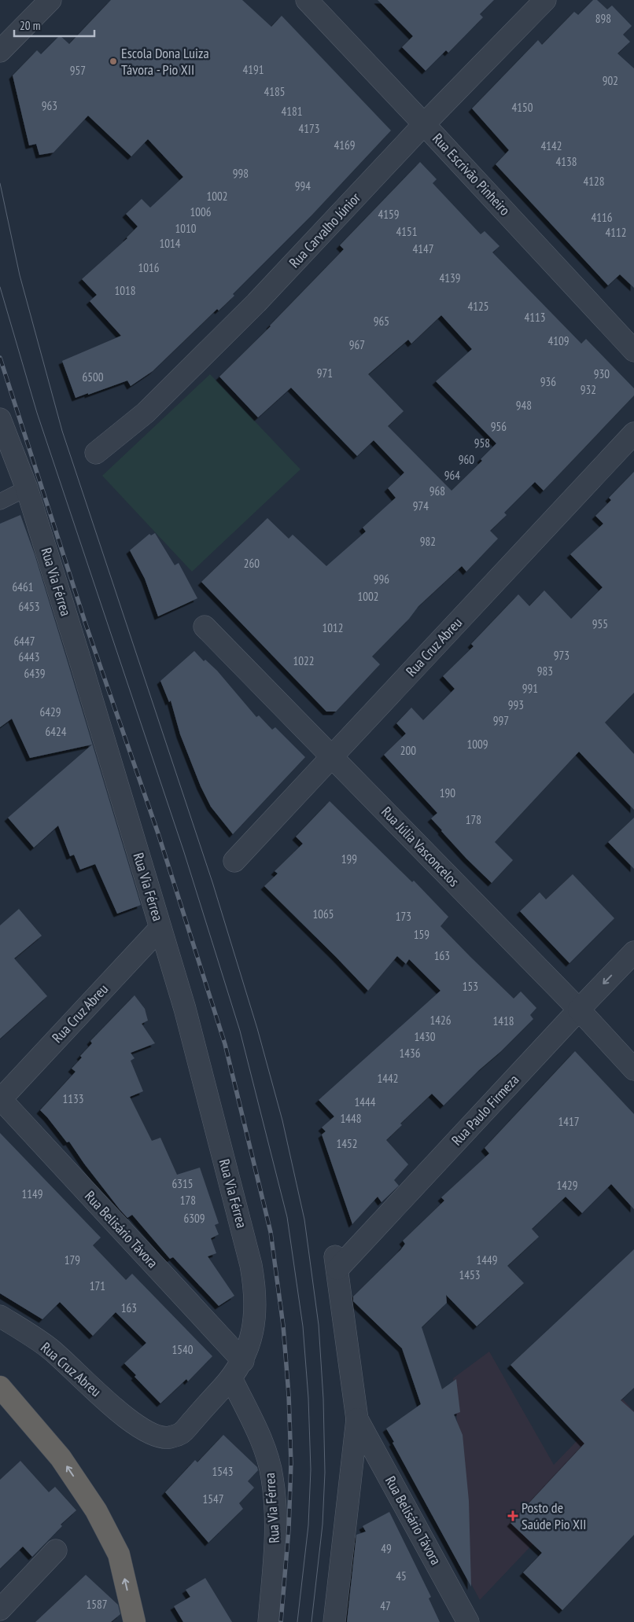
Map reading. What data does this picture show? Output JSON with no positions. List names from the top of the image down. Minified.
{"streets":{"street":["Rua Escrivão Pinheiro","Rua Carvalho Júnior","Rua Via Férrea","Rua Cruz Abreu","Rua Júlia Vasconcelos","Rua Paulo Firmeza","Rua Belisário Távora"]},"crossings":[["Rua Escrivão Pinheiro","Rua Carvalho Júnior"],["Rua Via Férrea","Rua Cruz Abreu"],["Rua Via Férrea","Rua Belisário Távora"],["Rua Cruz Abreu","Rua Júlia Vasconcelos"],["Rua Cruz Abreu","Rua Belisário Távora"],["Rua Júlia Vasconcelos","Rua Paulo Firmeza"],["Rua Paulo Firmeza","Rua Belisário Távora"]],"places":{"other":["Escola Dona Luiza Távora - Pio XII"],"health":["Posto de Saúde Pio XII"]},"house_numbers":["898","4191","957","902","4185","963","4150","4181","4173","4169","4142","4138","998","4128","994","1002","1006","4159","4116","1010","4151","4112","1014","4147","1016","4139","1018","4125","4113","965","4109","967","971","930","6500","936","932","948","956","958","960","964","968","974","982","260","996","6461","1002","6453","955","1012","6447","973","6443","1022","983","6439","991","993","6429","997","6424","1009","200","190","178","199","1065","173","159","163","153","1426","1418","1430","1436","1442","1133","1444","1448","1417","1452","6315","1429","1149","178","6309","179","1449","1453","171","163","1540","1543","1547","49","45","1587","47"],"scale_bar":"20 m"}
